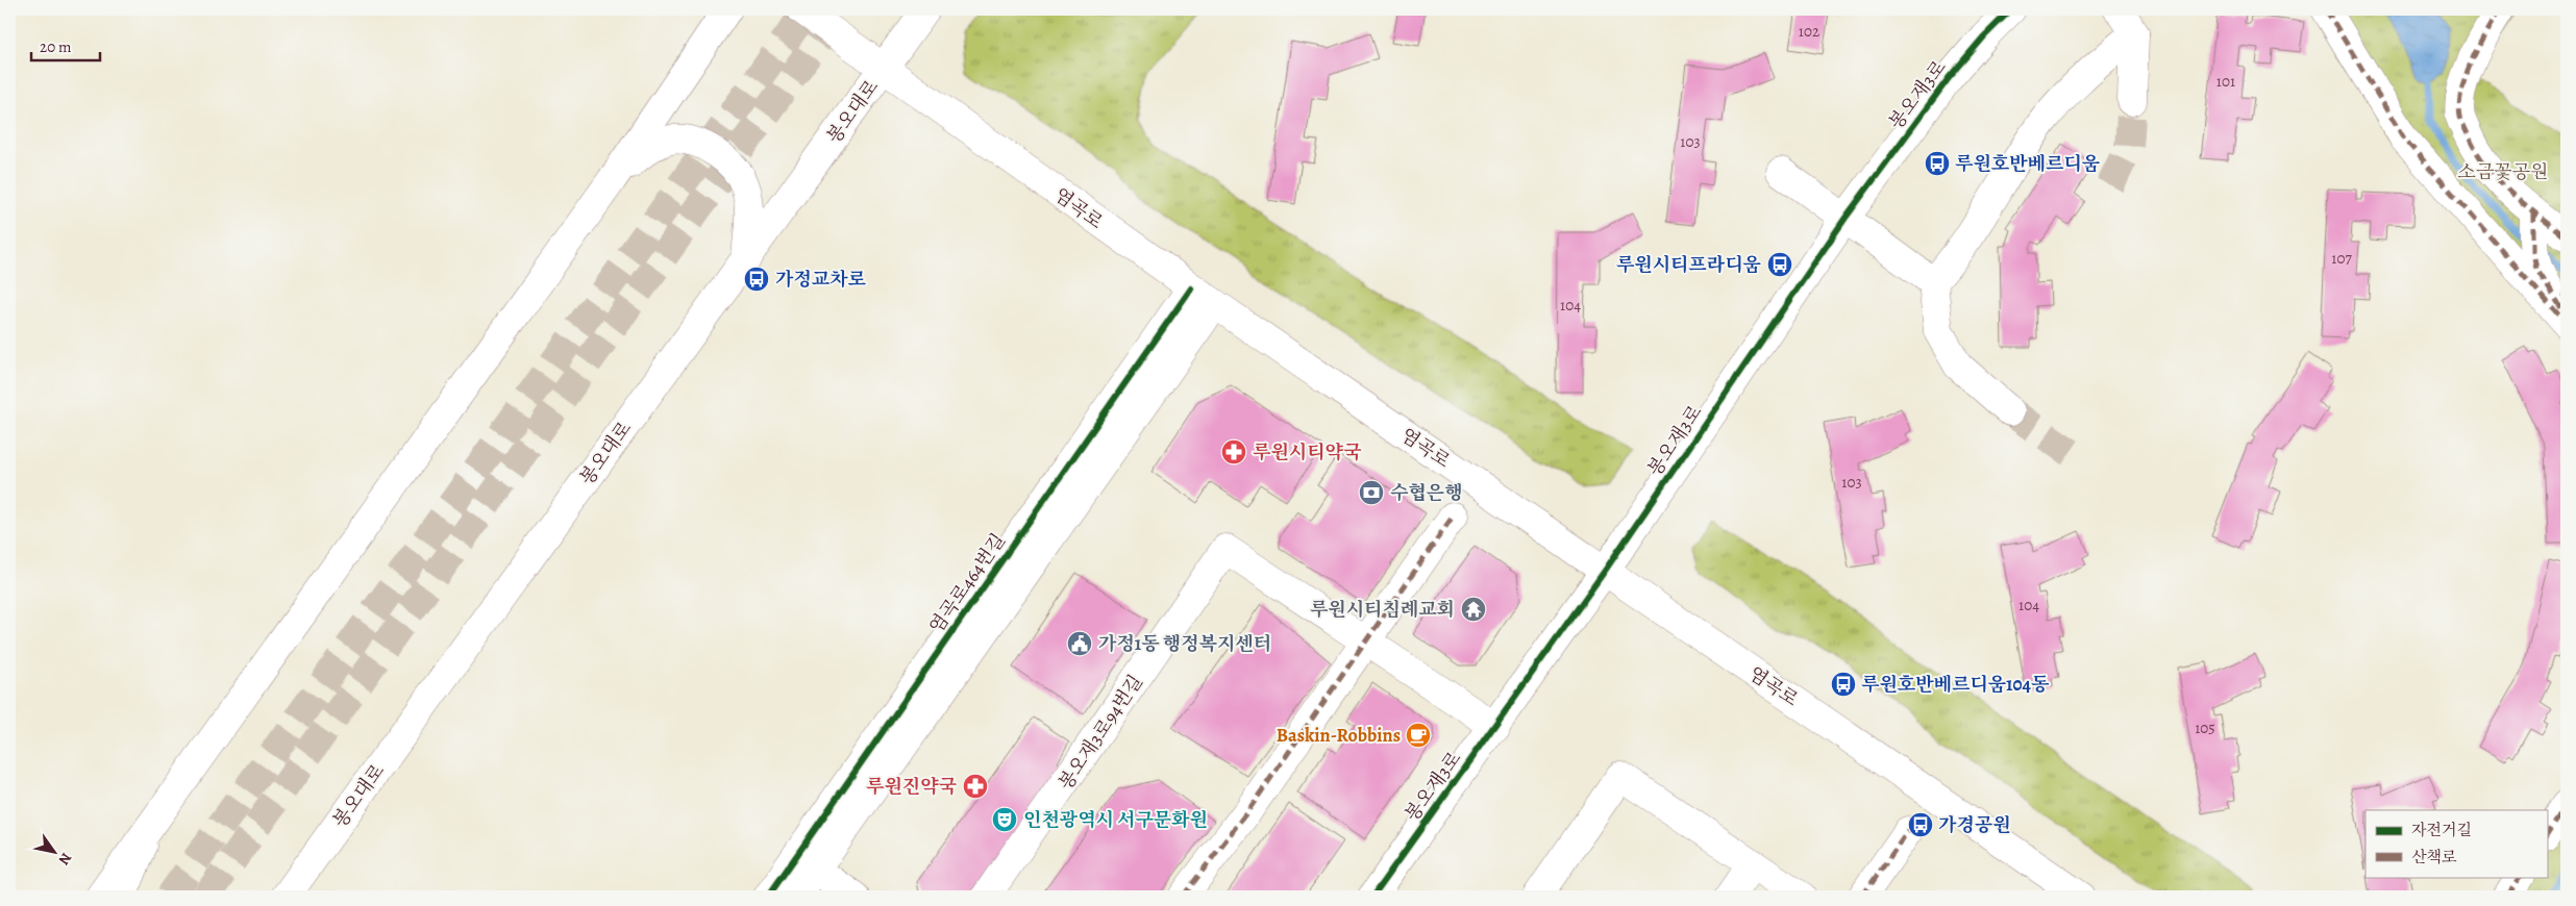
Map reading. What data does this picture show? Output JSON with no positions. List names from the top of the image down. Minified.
{"streets":{"street":["봉오재3로","봉오대로","염곡로","염곡로464번길","봉오재3로94번길"]},"crossings":[["봉오재3로","염곡로"],["봉오재3로","봉오재3로94번길"],["봉오대로","염곡로"],["염곡로","염곡로464번길"]],"parks":["소금꽃공원"],"places":{"bus stop":["루원호반베르디움","루원시티프라디움","가정교차로","루원호반베르디움104동","가경공원"],"pharmacy":["루원시티약국","루원진약국"],"bank":["수협은행"],"temple":["루원시티침례교회"],"public building":["가정1동 행정복지센터"],"cafe":["Baskin-Robbins"],"theatre":["인천광역시 서구문화원"]},"house_numbers":["102","101","103","107","104","103","104","105"],"legend":["자전거길","산책로"],"scale_bar":"20 m","north":"bottom right"}
